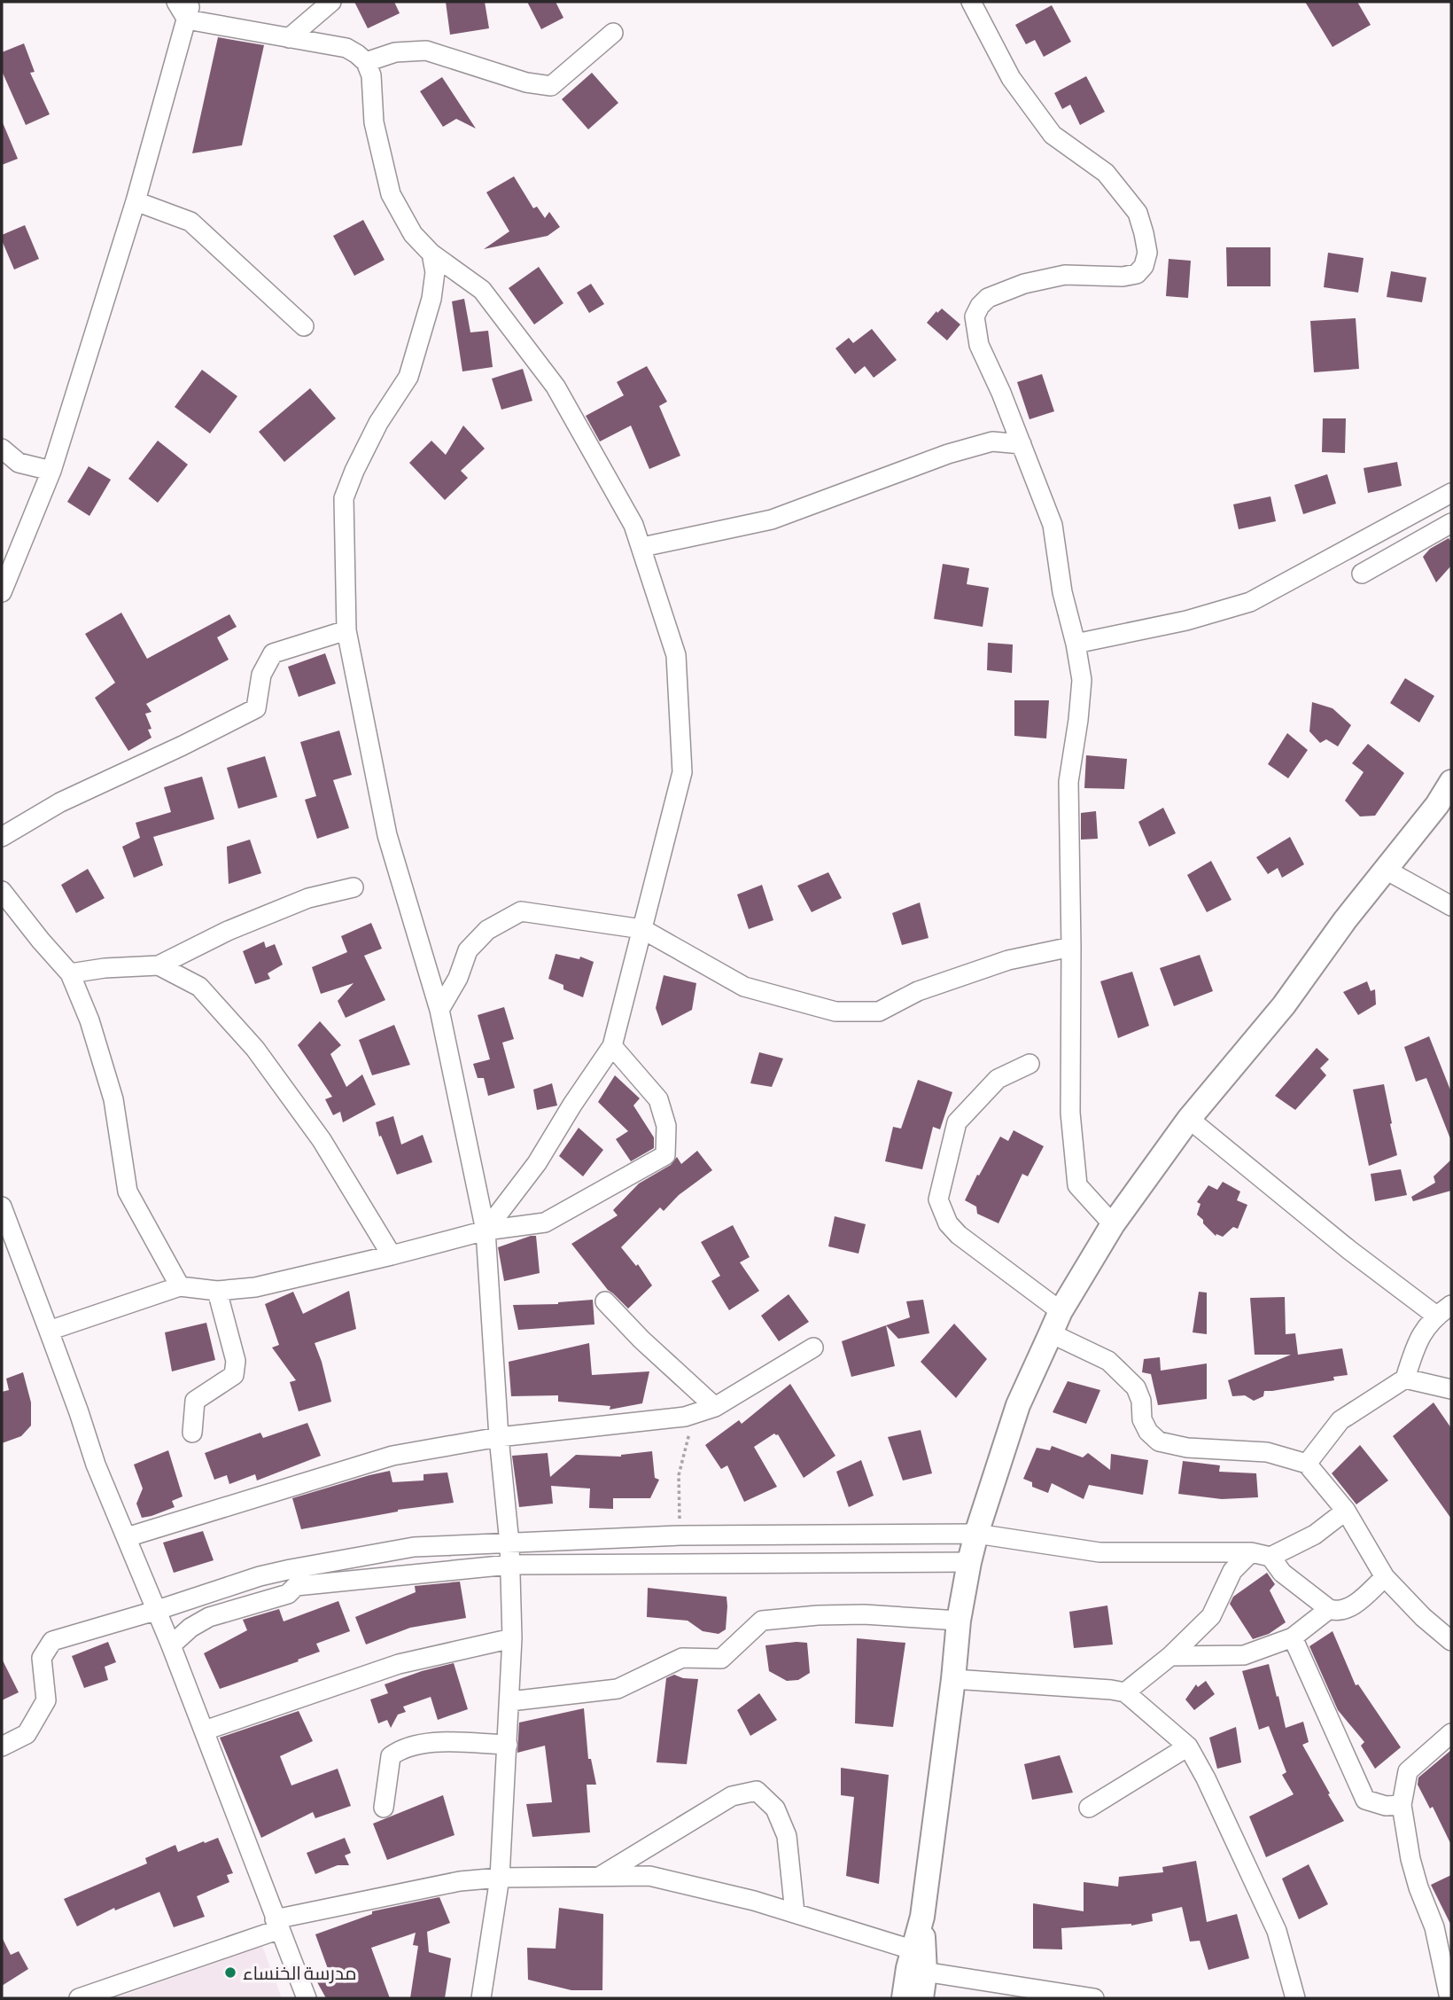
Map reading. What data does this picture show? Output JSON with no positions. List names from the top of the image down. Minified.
{"places":["مدرسة الخنساء"]}
